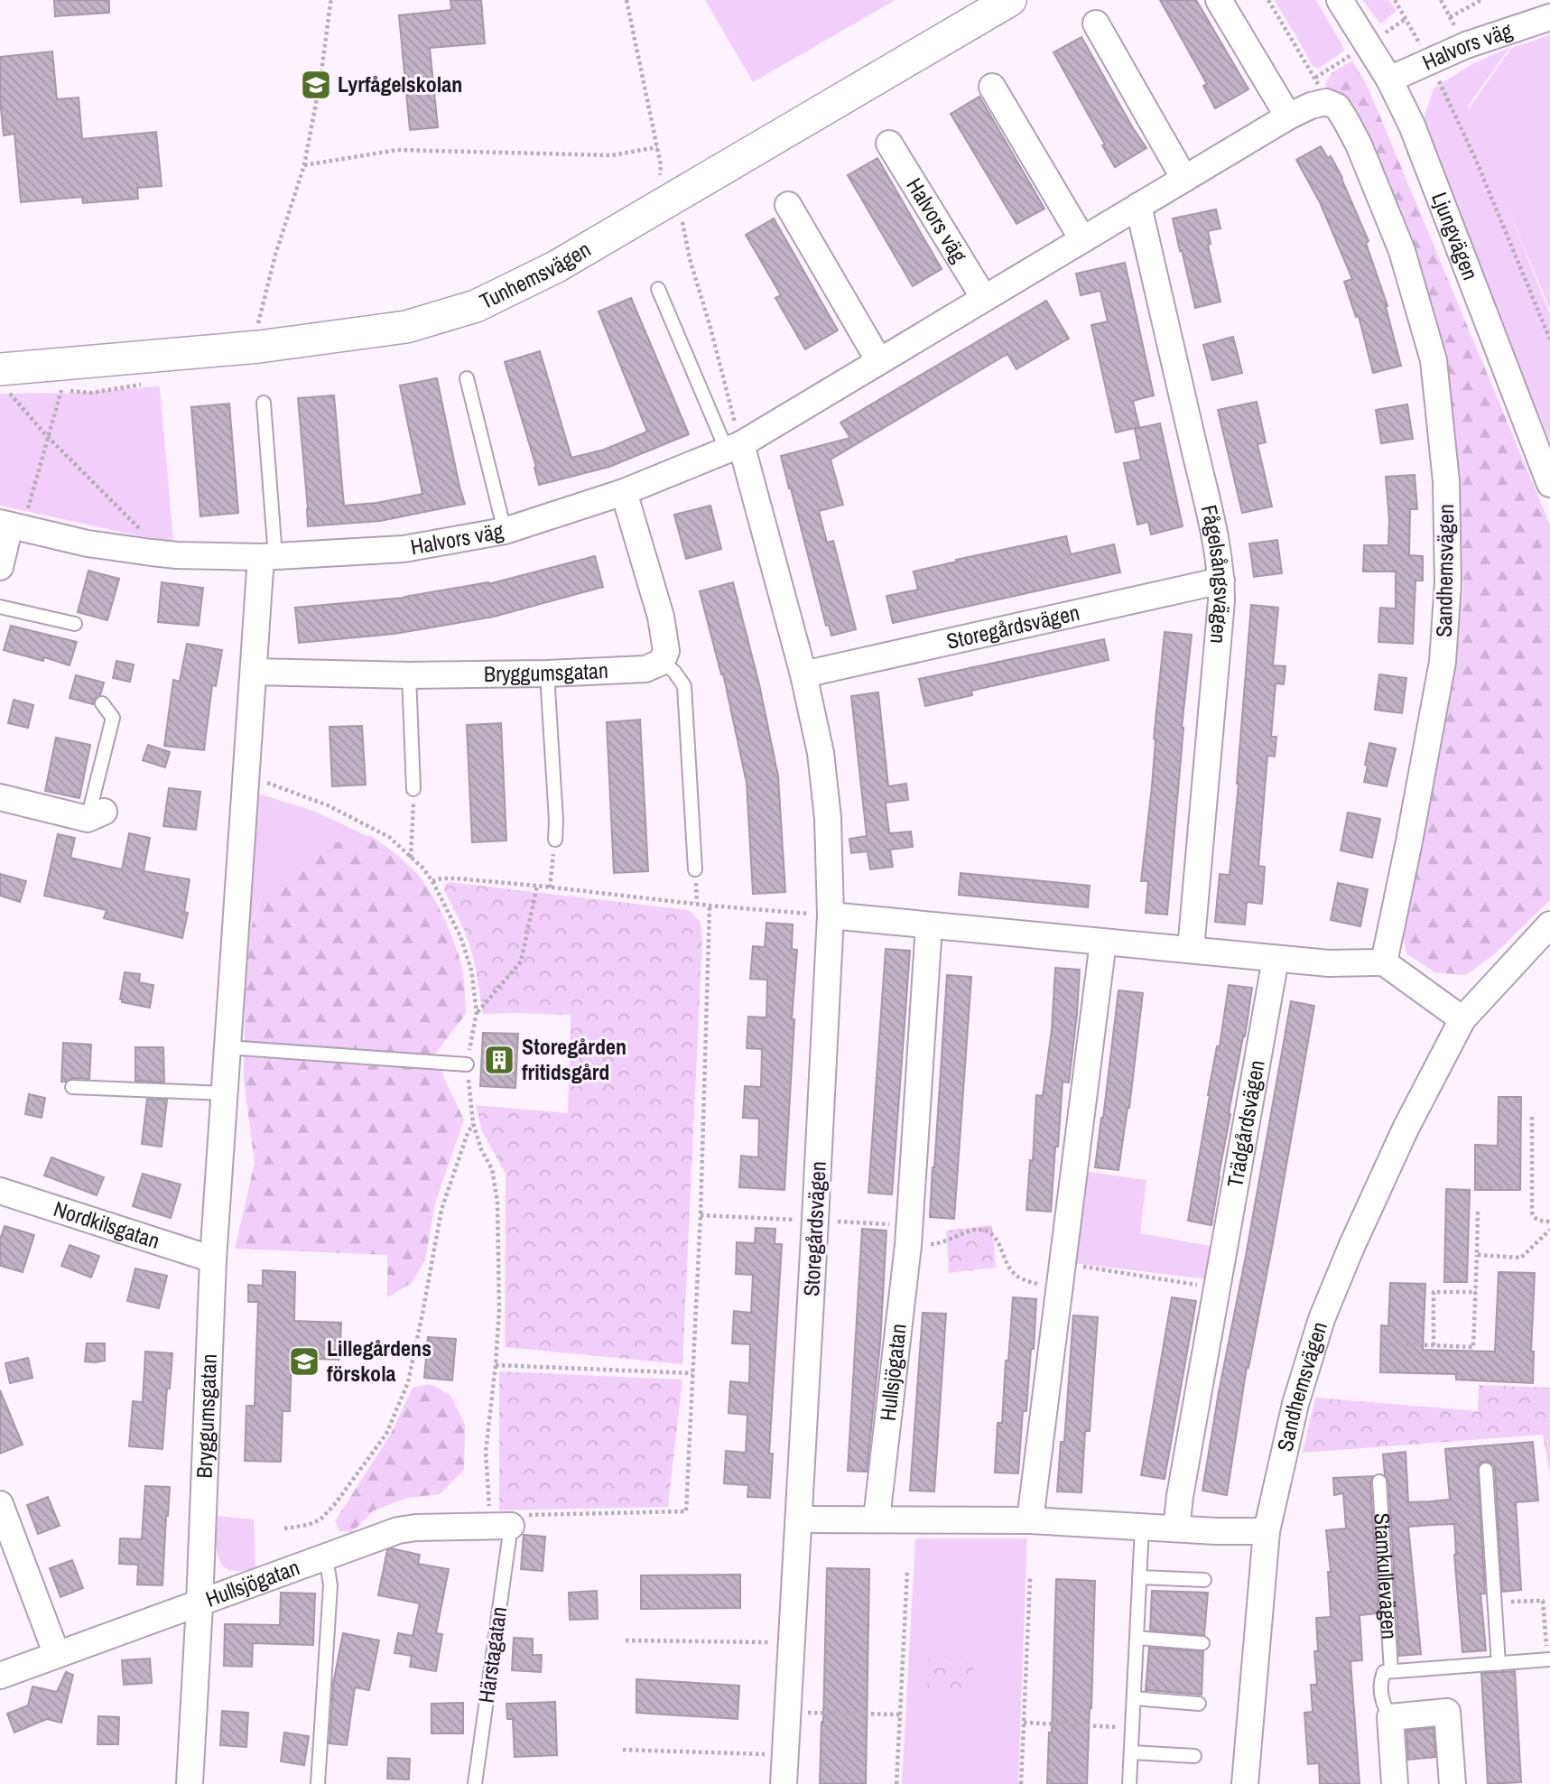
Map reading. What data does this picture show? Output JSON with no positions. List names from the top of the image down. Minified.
{"streets":{"street":["Halvors väg","Ljungvägen","Tunhemsvägen","Sandhemsvägen","Fågelsångsvägen","Storegårdsvägen","Bryggumsgatan","Trädgårdsvägen","Nordkilsgatan","Hullsjögatan"],"lane":["Stamkullevägen","Härstagatan"]},"crossings":[["Halvors väg","Ljungvägen"],["Halvors väg","Sandhemsvägen"],["Halvors väg","Fågelsångsvägen"],["Halvors väg","Storegårdsvägen"],["Halvors väg","Bryggumsgatan"],["Fågelsångsvägen","Storegårdsvägen"],["Bryggumsgatan","Nordkilsgatan"],["Bryggumsgatan","Hullsjögatan"],["Hullsjögatan","Härstagatan"]],"places":{"school or university":["Lyrfågelskolan","Lillegårdens förskola"],"building":["Storegården fritidsgård"]}}
